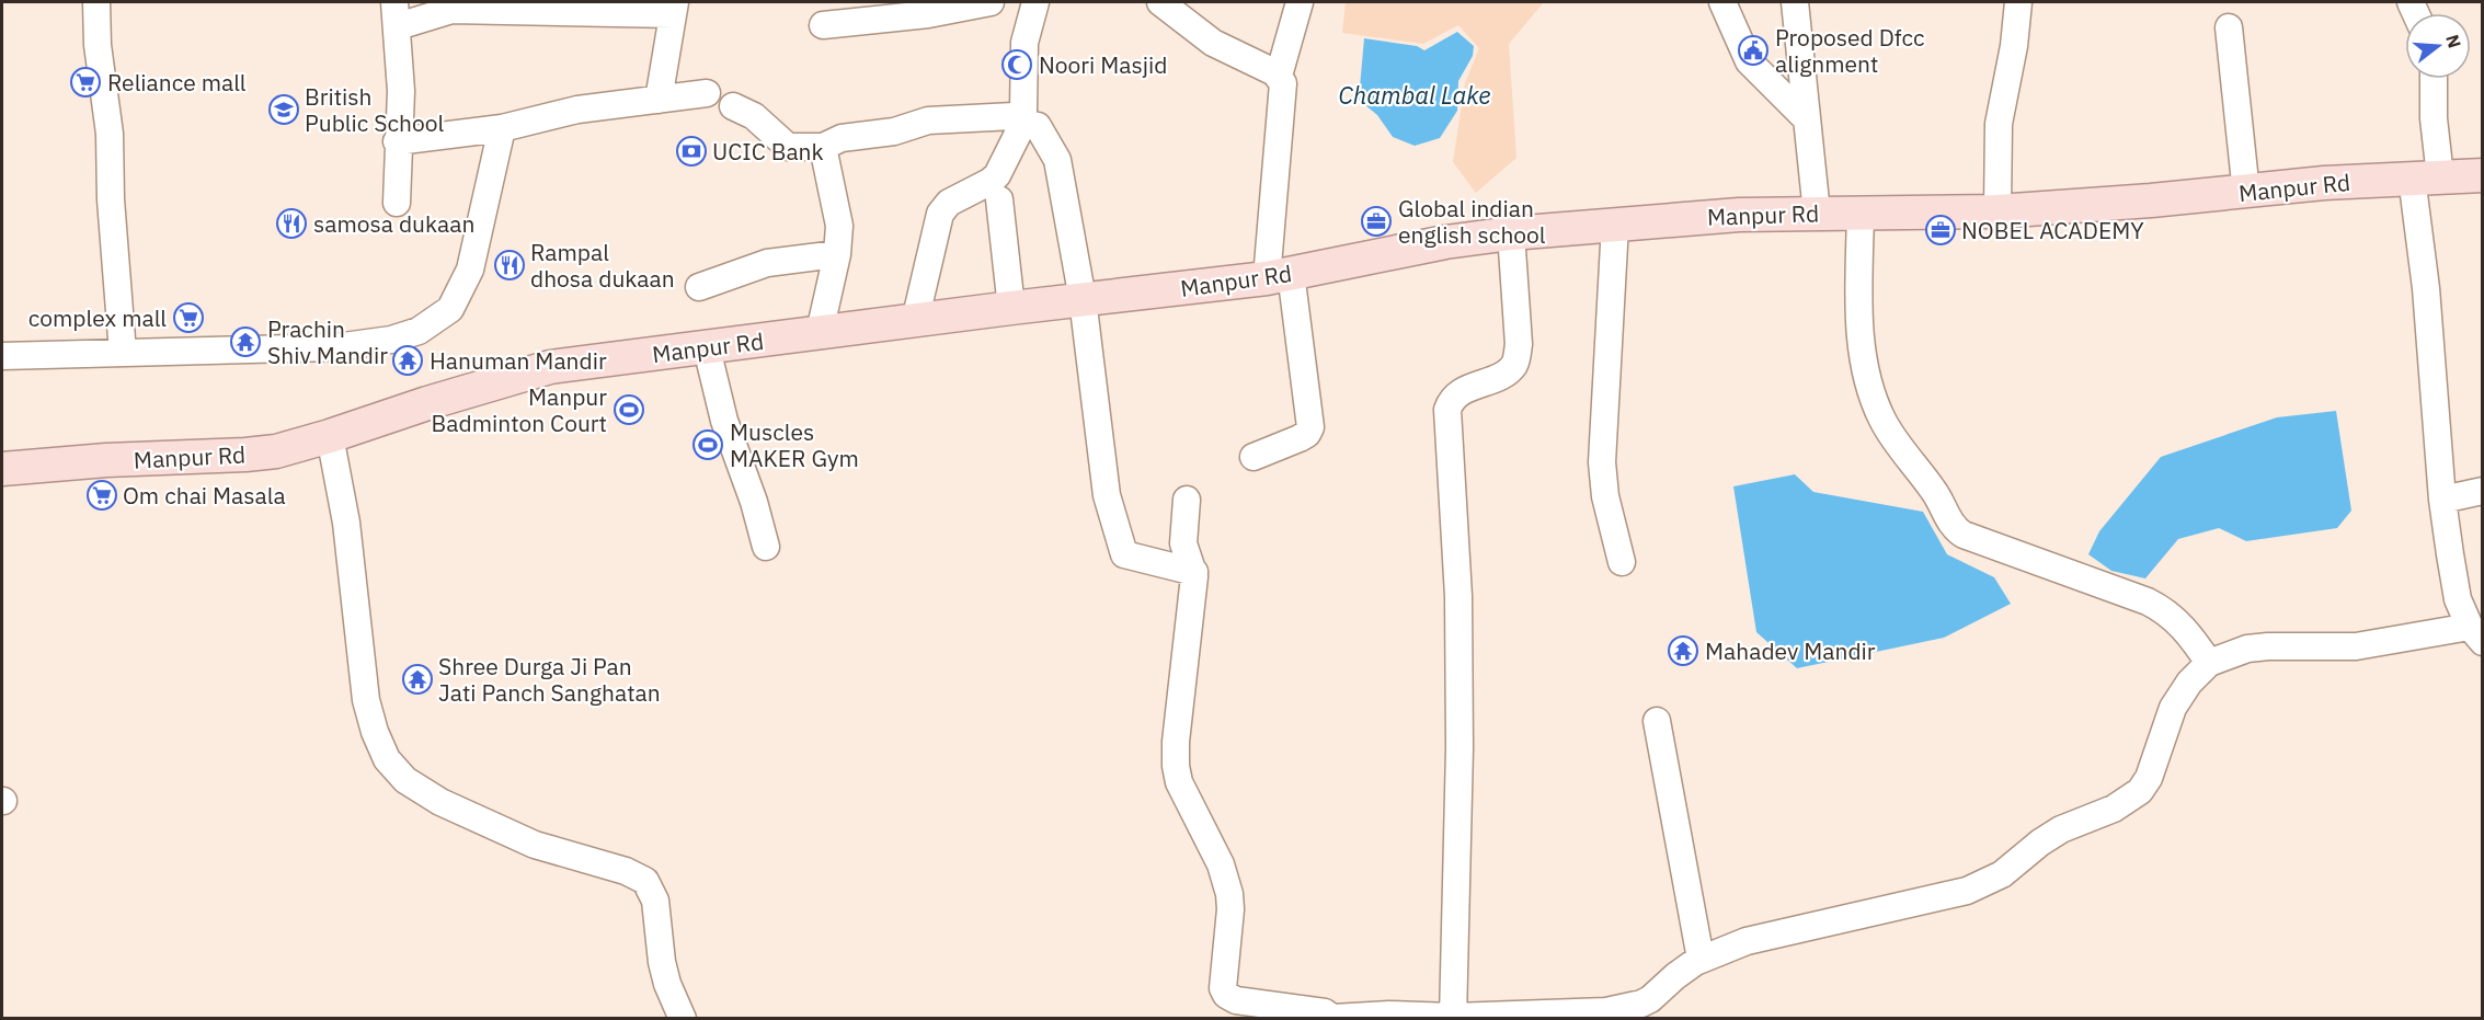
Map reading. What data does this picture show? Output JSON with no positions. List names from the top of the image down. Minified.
{"streets":{"main road":["Manpur Rd"]},"water":["Chambal Lake"],"places":{"public building":["Proposed Dfcc alignment"],"mosque":["Noori Masjid"],"supermarket":["Reliance mall","complex mall","Om chai Masala"],"school or university":["British Public School"],"bank":["UCIC Bank"],"office":["Global indian english school","NOBEL ACADEMY"],"restaurant":["samosa dukaan","Rampal dhosa dukaan"],"temple":["Prachin Shiv Mandir","Hanuman Mandir","Mahadev Mandir","Shree Durga Ji Pan Jati Panch Sanghatan"],"sports":["Manpur Badminton Court","Muscles MAKER Gym"]},"north":"right"}
